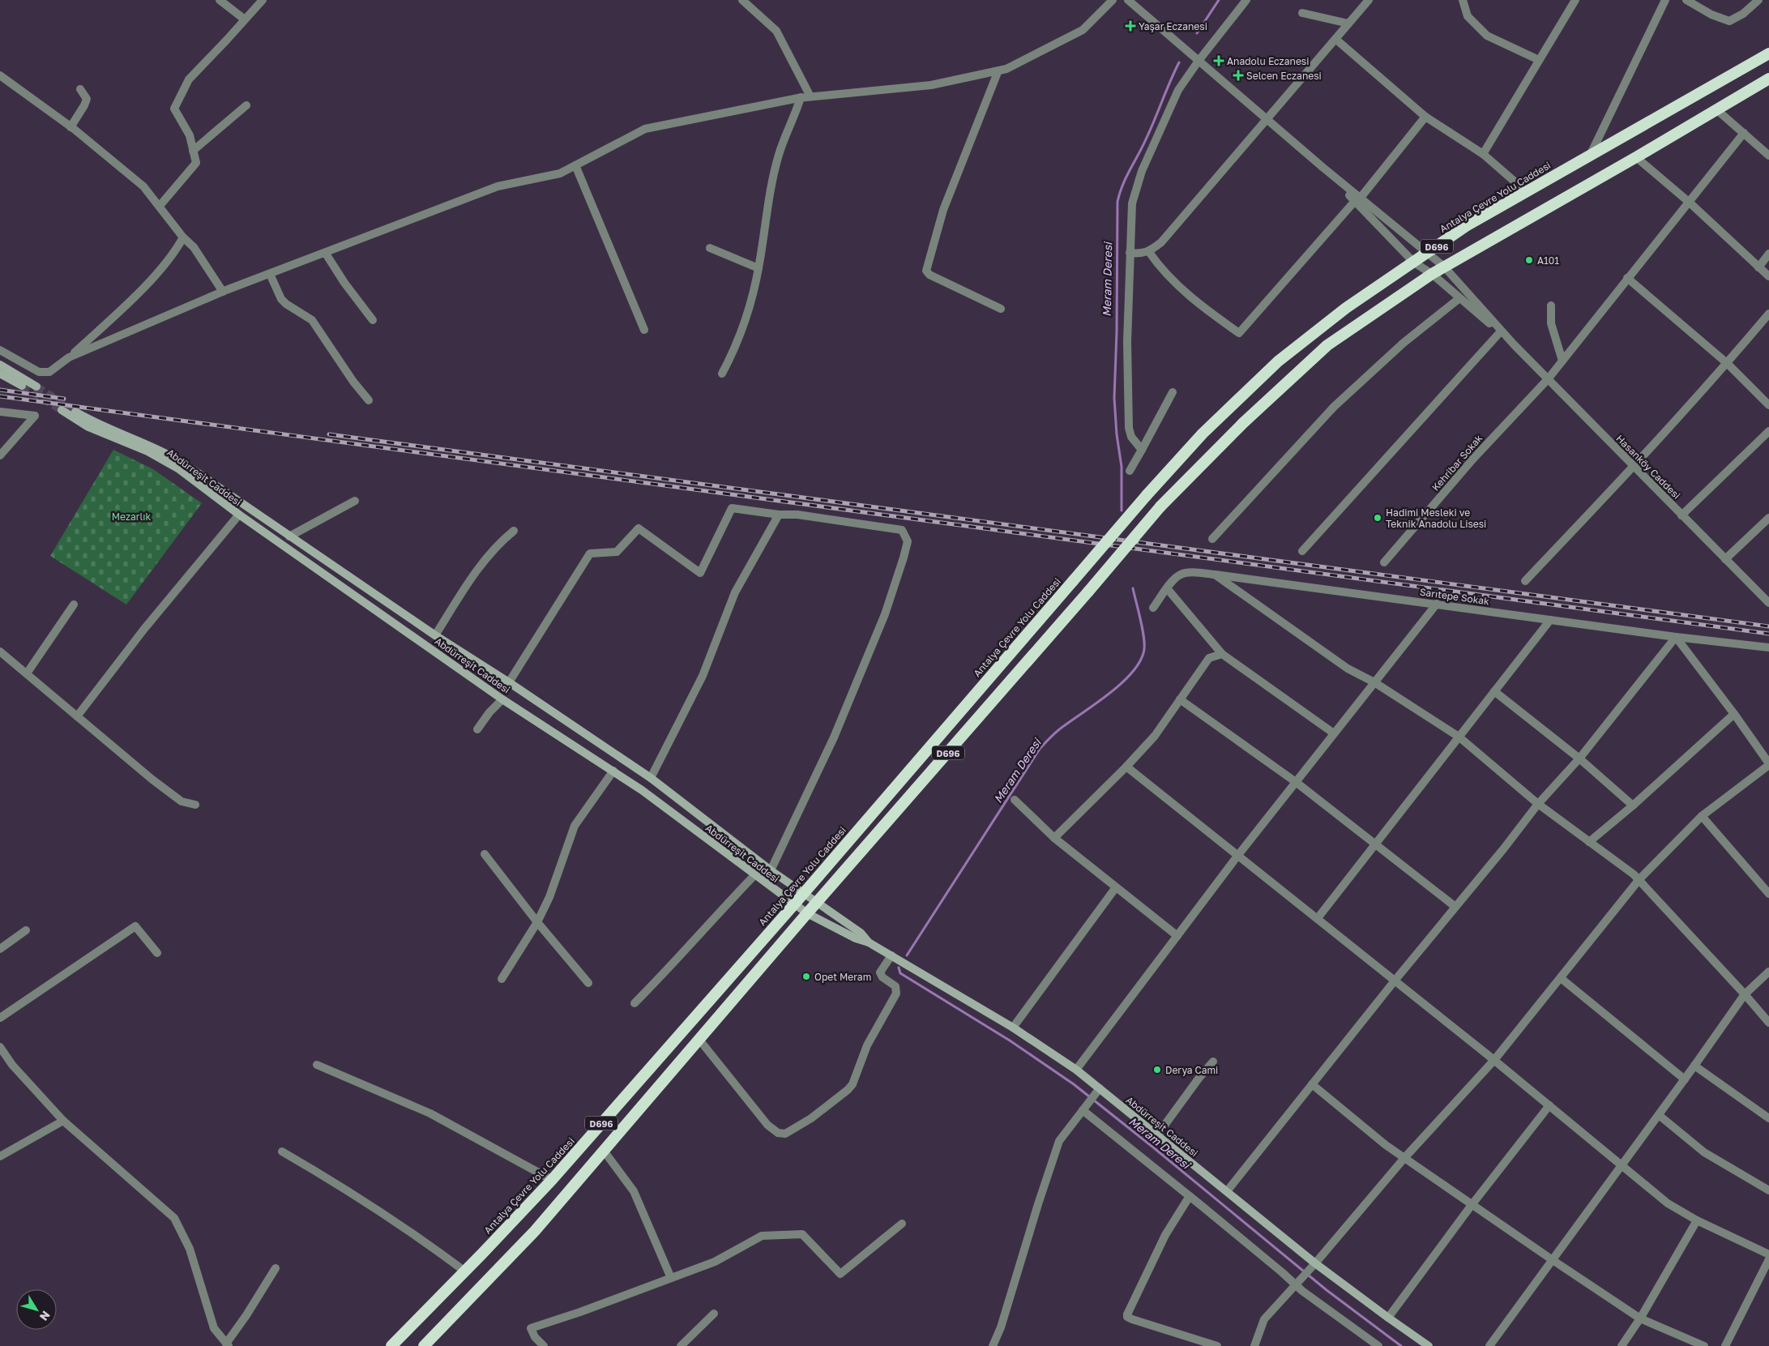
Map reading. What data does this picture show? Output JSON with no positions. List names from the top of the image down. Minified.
{"streets":{"highway":["Antalya Çevre Yolu Caddesi","D696"],"main road":["Abdürreşit Caddesi"],"street":["Kehribar Sokak","Hasanköy Caddesi","Sarıtepe Sokak"]},"crossings":[["Antalya Çevre Yolu Caddesi","Abdürreşit Caddesi"],["D696","Abdürreşit Caddesi"],["Kehribar Sokak","Hasanköy Caddesi"]],"water":["Meram Deresi"],"parks":["Mezarlık"],"places":{"health":["Yaşar Eczanesi","Anadolu Eczanesi","Selcen Eczanesi"],"other":["A101","Hadimi Mesleki ve Teknik Anadolu Lisesi","Opet Meram","Derya Cami"]},"north":"bottom right"}
